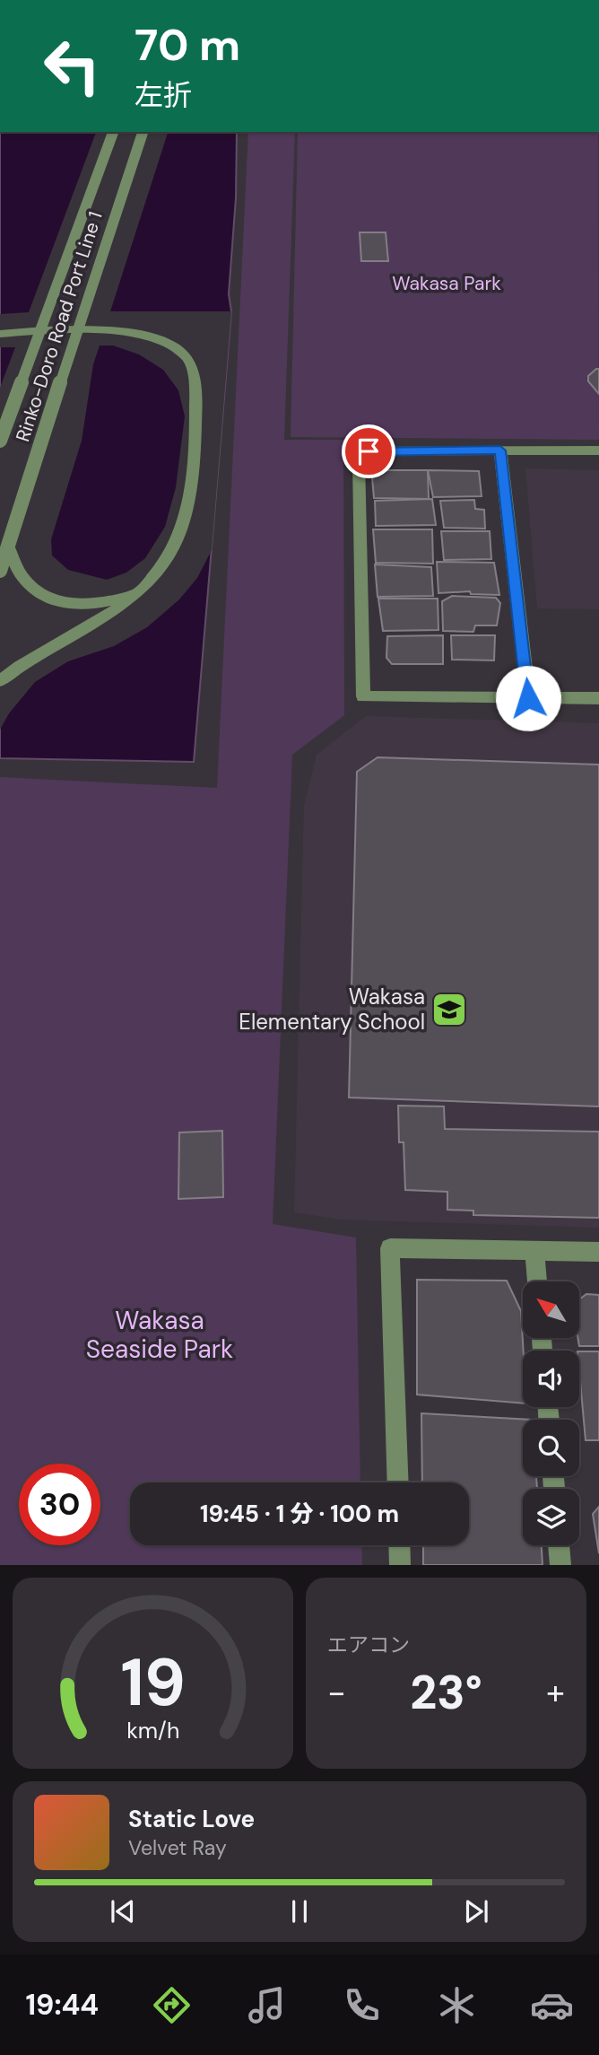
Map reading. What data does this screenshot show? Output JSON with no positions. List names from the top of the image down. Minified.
{"streets":{"street":["Rinko-Doro Road Port Line 1"]},"parks":["Wakasa Park","Wakasa Seaside Park"],"places":{"school or university":["Wakasa Elementary School"]},"north":"top left","page":{"turn":["70 m","左折"],"limit":"30","trip":"19:45 · 1 分 · 100 m","tile":"エアコン","heat":["−","23°","+"],"song":["Static Love","Velvet Ray"],"tabs":"19:44","gauge":["19","km/h"]}}
